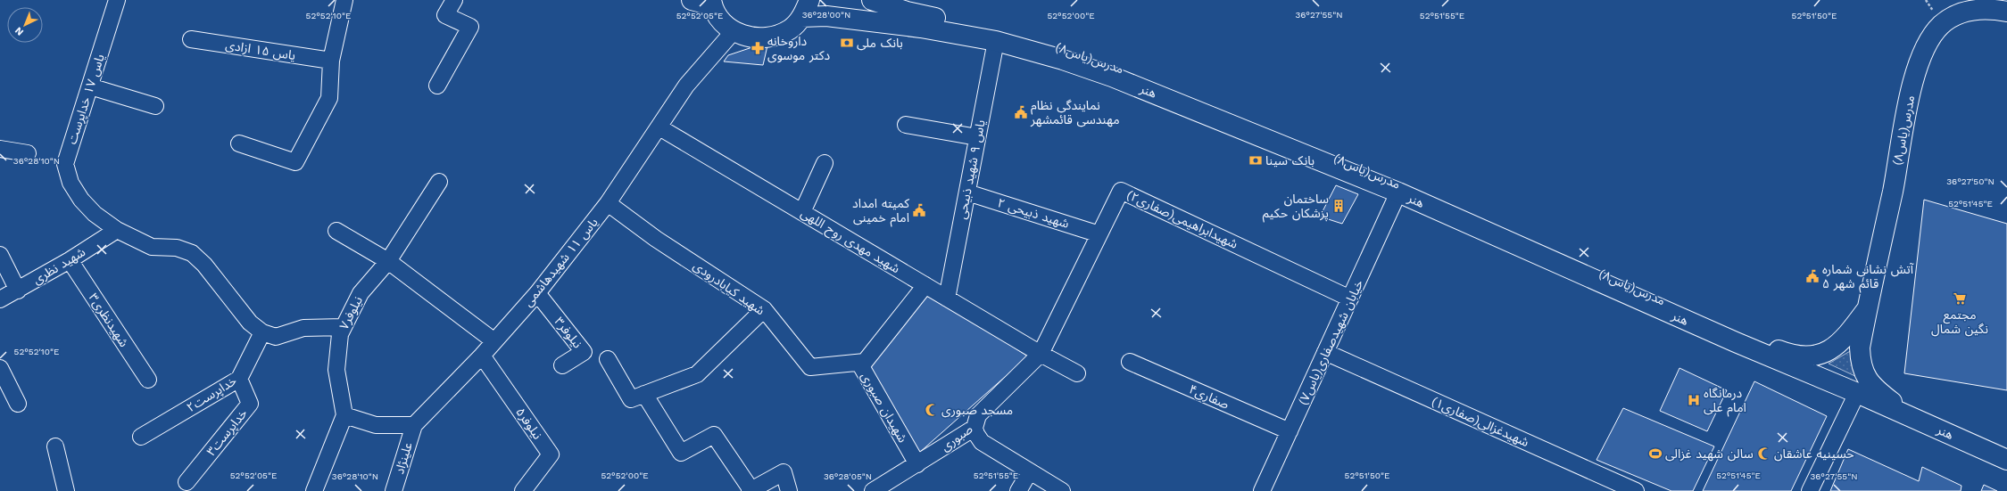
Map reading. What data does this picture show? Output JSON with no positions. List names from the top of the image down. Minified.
{"streets":{"main road":["مدرس(یاس۸)","هنر"],"street":["یاس ۱۵ ازادی","یاس ۱۷ خداپرست","یاس ۹ شهید ذبیحی","شهید ذبیحی ۲","شهیدابراهیمی(صفاری۲)","شهید مهدی روح اللهی","یاس ۱۱ شهیدهاشمی","شهید نظری","شهید کیابادرودی","نیلوفر۷","شهیدنظری۳","نیلوفر۳","خیابان شهیدصفاری(یاس۷)","خداپرست۲","صفاری۴","شهیدان صبوری","شهیدغزالی(صفاری۱)","نیلوفر۵","خداپرست۳","صبوری","علینژاد"]},"crossings":[["مدرس(یاس۸)","هنر"],["هنر","یاس ۹ شهید ذبیحی"],["هنر","خیابان شهیدصفاری(یاس۷)"],["یاس ۱۷ خداپرست","شهید نظری"],["یاس ۱۷ خداپرست","خداپرست۲"],["یاس ۹ شهید ذبیحی","شهید ذبیحی ۲"],["یاس ۹ شهید ذبیحی","شهید مهدی روح اللهی"],["شهید ذبیحی ۲","شهیدابراهیمی(صفاری۲)"],["شهیدابراهیمی(صفاری۲)","شهید مهدی روح اللهی"],["شهیدابراهیمی(صفاری۲)","خیابان شهیدصفاری(یاس۷)"],["شهیدابراهیمی(صفاری۲)","صبوری"],["شهید مهدی روح اللهی","یاس ۱۱ شهیدهاشمی"],["شهید مهدی روح اللهی","شهیدان صبوری"],["شهید مهدی روح اللهی","صبوری"],["یاس ۱۱ شهیدهاشمی","شهید کیابادرودی"],["یاس ۱۱ شهیدهاشمی","نیلوفر۳"],["یاس ۱۱ شهیدهاشمی","نیلوفر۵"],["یاس ۱۱ شهیدهاشمی","علینژاد"],["شهید نظری","شهیدنظری۳"],["شهید کیابادرودی","شهیدان صبوری"],["خیابان شهیدصفاری(یاس۷)","صفاری۴"],["خیابان شهیدصفاری(یاس۷)","شهیدغزالی(صفاری۱)"],["خداپرست۲","خداپرست۳"],["شهیدان صبوری","صبوری"]],"places":{"bank":["بانک ملی","بانک سینا"],"pharmacy":["داروخانه دکتر موسوی"],"public building":["نمایندگی نظام مهندسی قائمشهر","کمیته امداد امام خمینی","آتش نشانی شماره ۵ قائم شهر"],"building":["ساختمان پزشکان حکیم"],"supermarket":["مجتمع نگین شمال"],"hospital":["درمانگاه امام علی"],"mosque":["مسجد صبوری","حسینیه عاشقان"],"sports":["سالن شهید غزالی"]},"north":"bottom left","coordinates":["36°28'00\"N","36°27'55\"N","52°52'10\"E","52°52'05\"E","52°52'00\"E","52°51'55\"E","52°51'50\"E","36°28'10\"N","36°27'50\"N","52°51'45\"E","36°28'05\"N"]}
